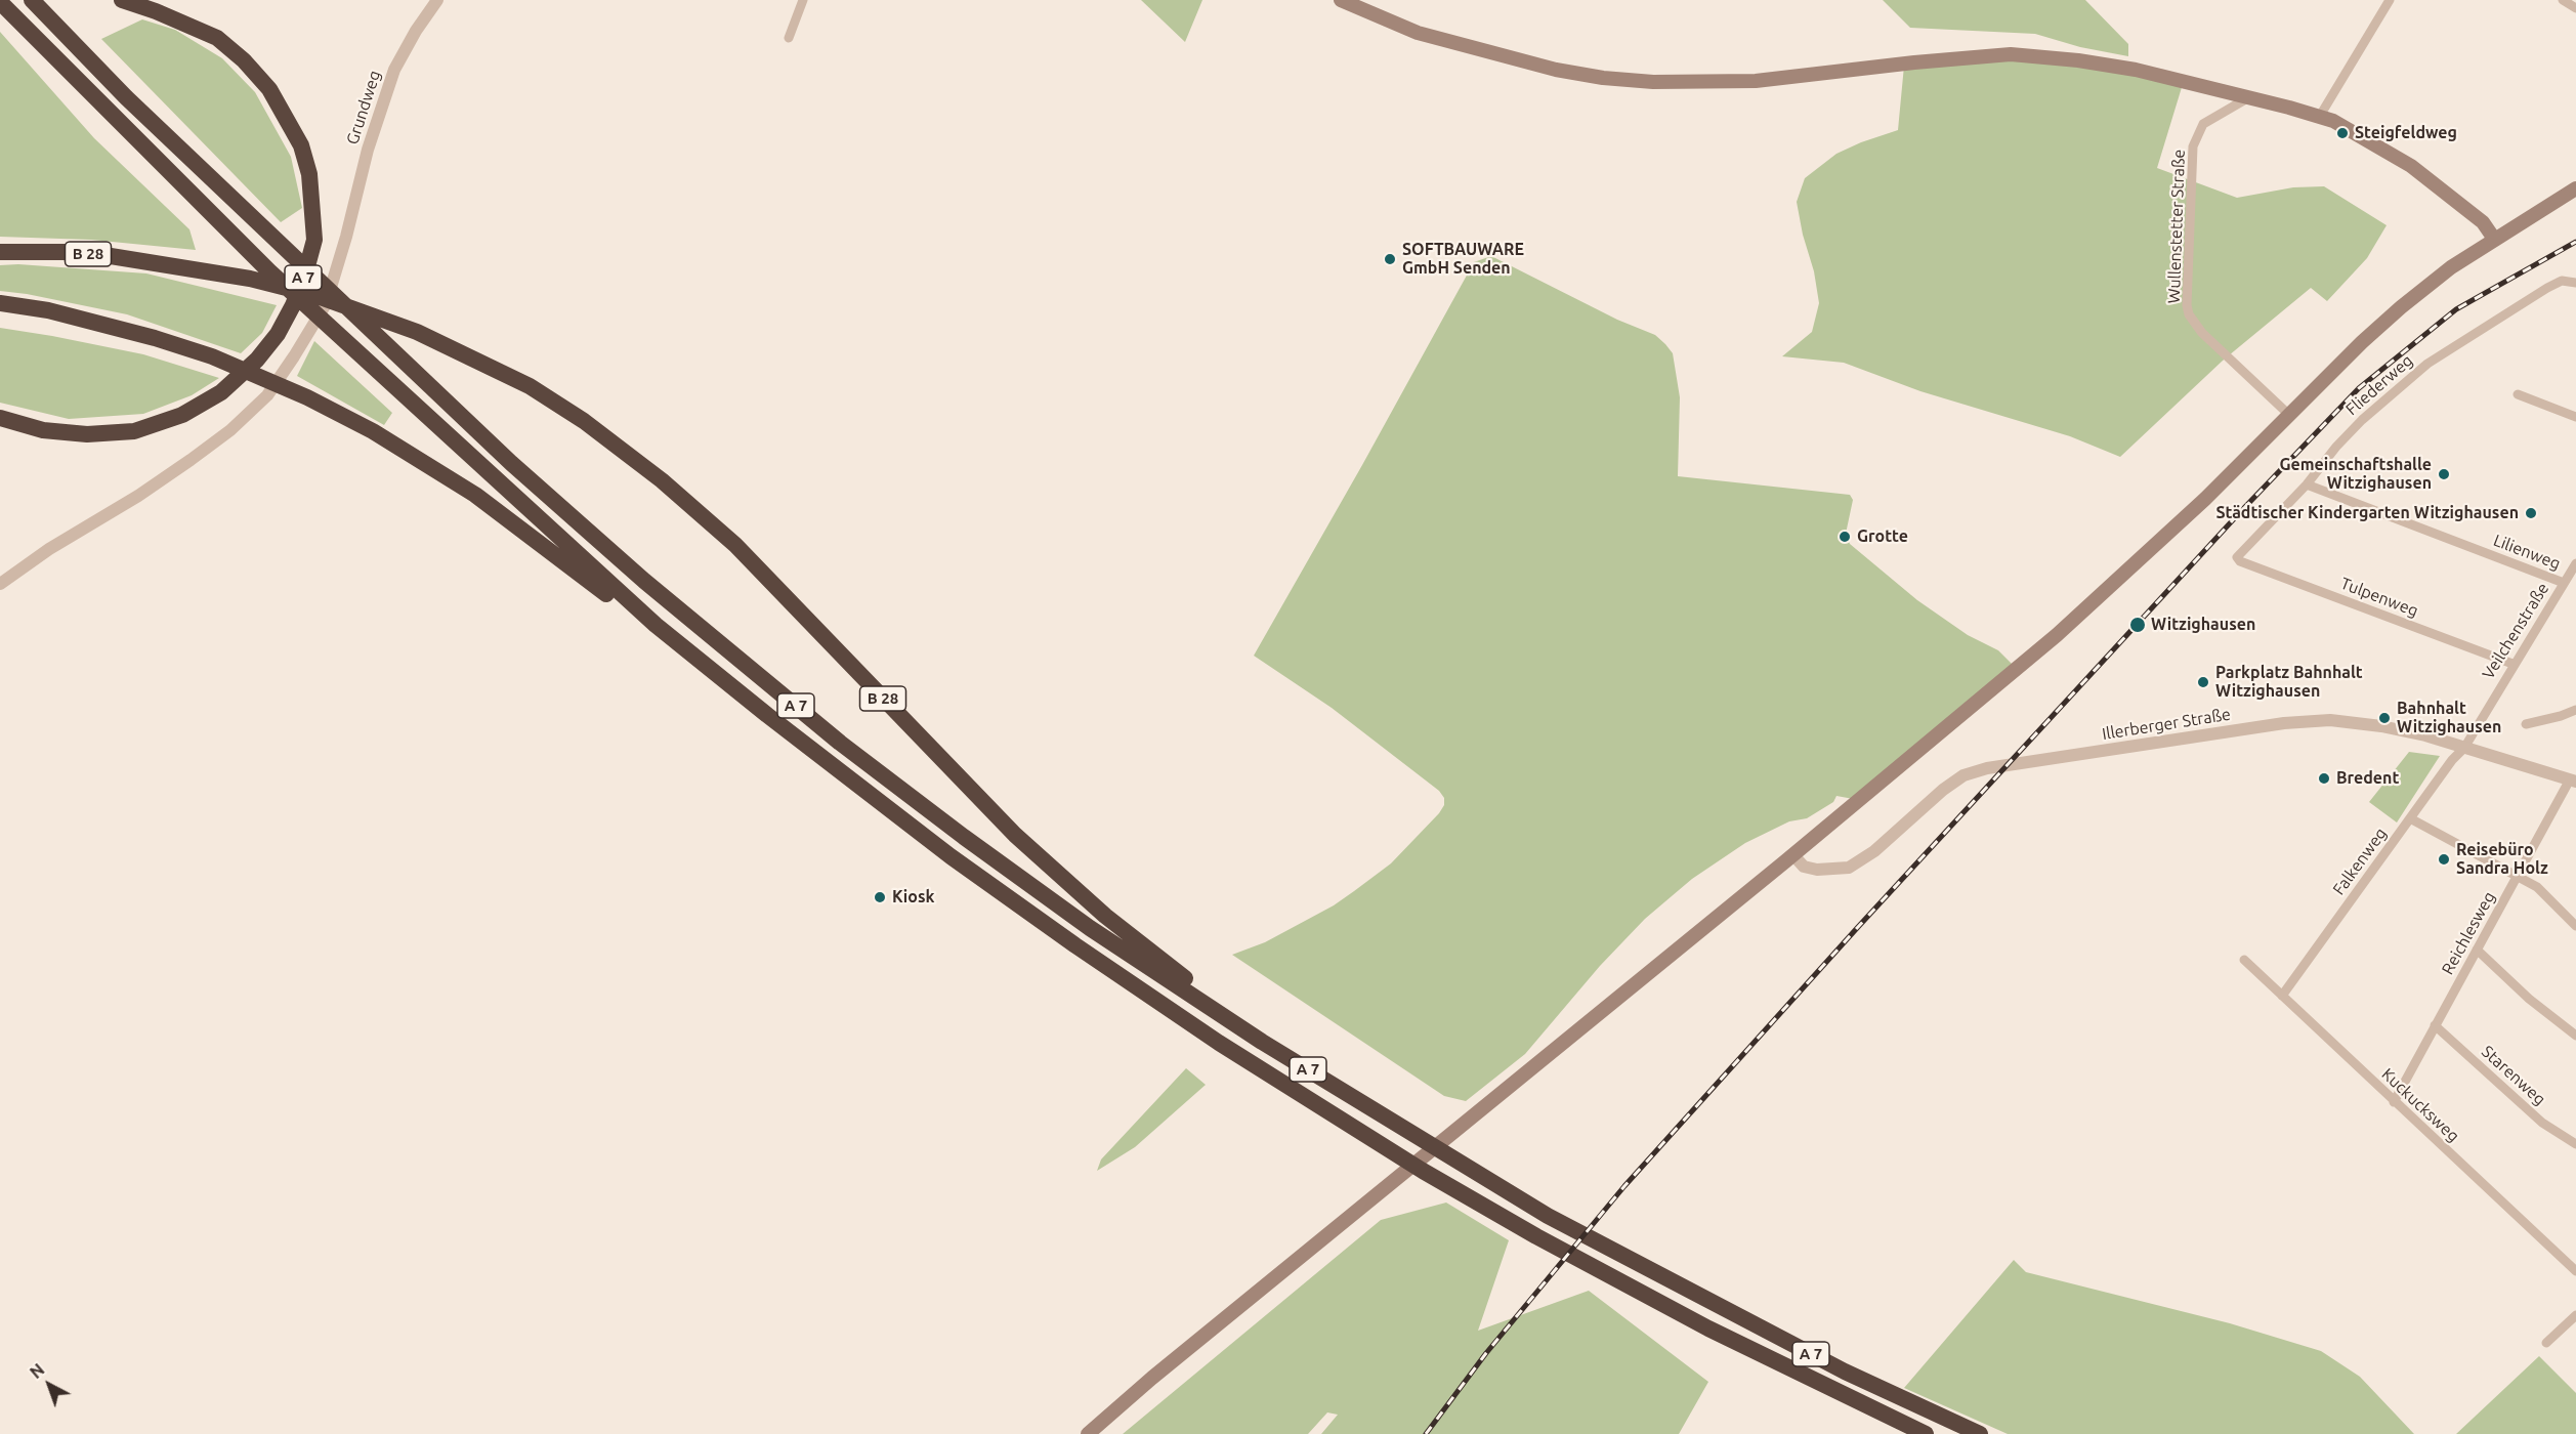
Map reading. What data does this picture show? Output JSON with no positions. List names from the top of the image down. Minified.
{"streets":{"highway":["B 28","A 7"],"street":["Grundweg","Wullenstetter Straße","Fliederweg","Lilienweg","Tulpenweg","Veilchenstraße","Illerberger Straße","Falkenweg","Reichlesweg","Starenweg","Kuckucksweg"]},"crossings":[["B 28","A 7"],["Fliederweg","Lilienweg"],["Fliederweg","Tulpenweg"],["Lilienweg","Veilchenstraße"],["Tulpenweg","Veilchenstraße"],["Veilchenstraße","Illerberger Straße"],["Veilchenstraße","Falkenweg"],["Illerberger Straße","Falkenweg"],["Illerberger Straße","Reichlesweg"],["Falkenweg","Kuckucksweg"],["Reichlesweg","Starenweg"],["Reichlesweg","Kuckucksweg"]],"places":["Steigfeldweg","SOFTBAUWARE GmbH Senden","Gemeinschaftshalle Witzighausen","Städtischer Kindergarten Witzighausen","Grotte","Witzighausen","Parkplatz Bahnhalt Witzighausen","Bahnhalt Witzighausen","Bredent","Reisebüro Sandra Holz","Kiosk"],"north":"top left"}
